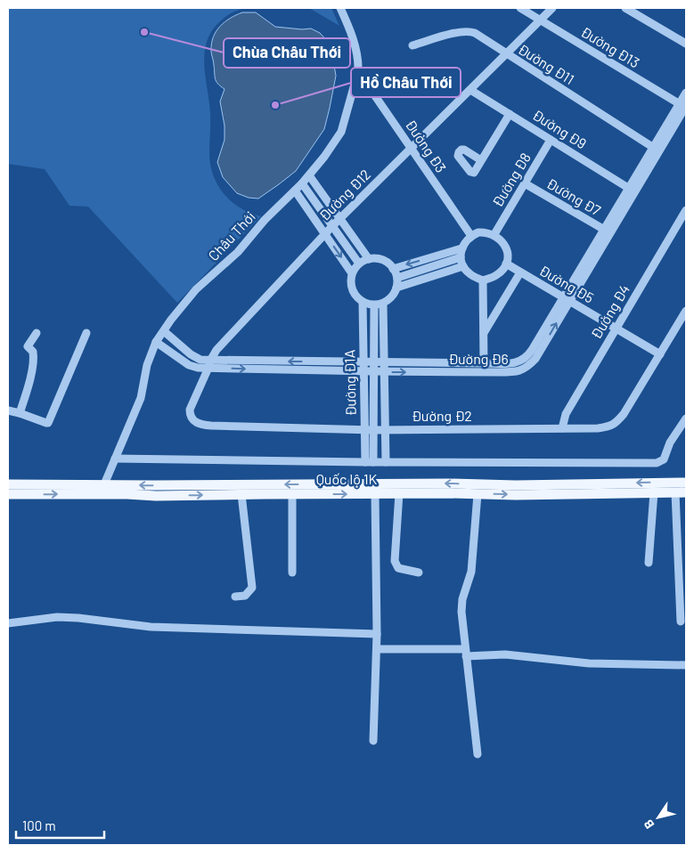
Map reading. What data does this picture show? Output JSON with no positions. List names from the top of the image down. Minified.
{"streets":{"main road":["Quốc lộ 1K"],"street":["Đường Đ13","Đường Đ11","Đường Đ9","Đường Đ3","Đường Đ8","Đường Đ12","Đường Đ7","Châu Thới","Đường Đ5","Đường Đ4","Đường Đ6","Đường Đ1A","Đường Đ2"]},"crossings":[["Đường Đ13","Đường Đ12"],["Đường Đ13","Đường Đ6"],["Đường Đ11","Đường Đ12"],["Đường Đ11","Đường Đ6"],["Đường Đ9","Đường Đ8"],["Đường Đ9","Đường Đ12"],["Đường Đ9","Đường Đ6"],["Đường Đ3","Đường Đ8"],["Đường Đ3","Đường Đ12"],["Đường Đ3","Châu Thới"],["Đường Đ3","Đường Đ5"],["Đường Đ8","Đường Đ7"],["Đường Đ8","Đường Đ5"],["Đường Đ12","Đường Đ6"],["Đường Đ12","Đường Đ2"],["Đường Đ7","Đường Đ6"],["Châu Thới","Đường Đ6"],["Châu Thới","Quốc lộ 1K"],["Đường Đ5","Đường Đ4"],["Đường Đ5","Đường Đ6"],["Đường Đ5","Đường Đ2"],["Đường Đ4","Đường Đ2"],["Đường Đ6","Đường Đ1A"],["Đường Đ6","Đường Đ2"],["Đường Đ1A","Đường Đ2"]],"places":["Chùa Châu Thới","Hồ Châu Thới"],"scale_bar":"100 m","north":"bottom left"}
